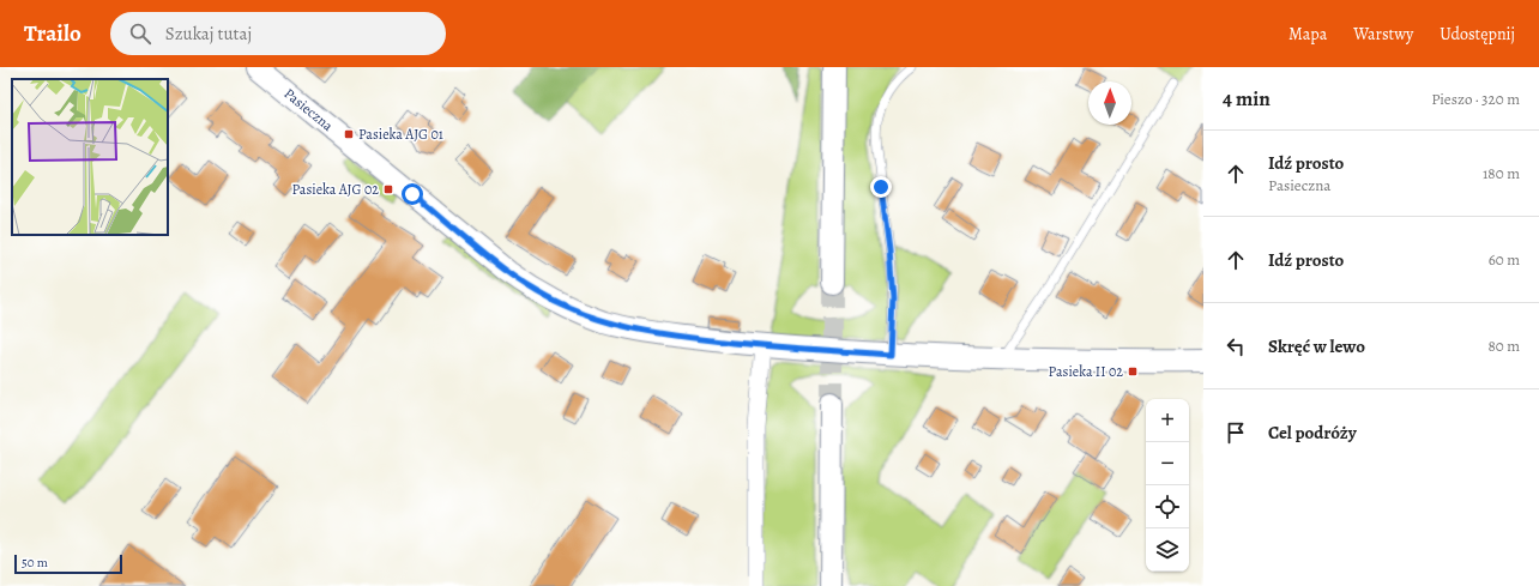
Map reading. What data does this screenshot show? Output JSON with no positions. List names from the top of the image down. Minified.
{"streets":{"street":["Pasieczna"]},"places":{"transit":["Pasieka AJG 01","Pasieka AJG 02","Pasieka II 02"]},"scale_bar":"50 m","north":"top","page":{"header":"Trailo","search":"Szukaj tutaj","nav":["Mapa","Warstwy","Udostępnij"],"heading":["4 min","Pieszo · 320 m"],"list":[["Idź prosto","Pasieczna","180 m"],["Idź prosto","60 m"],["Skręć w lewo","80 m"],"Cel podróży"],"map_buttons":["+","−"],"scale":"50 m"}}
